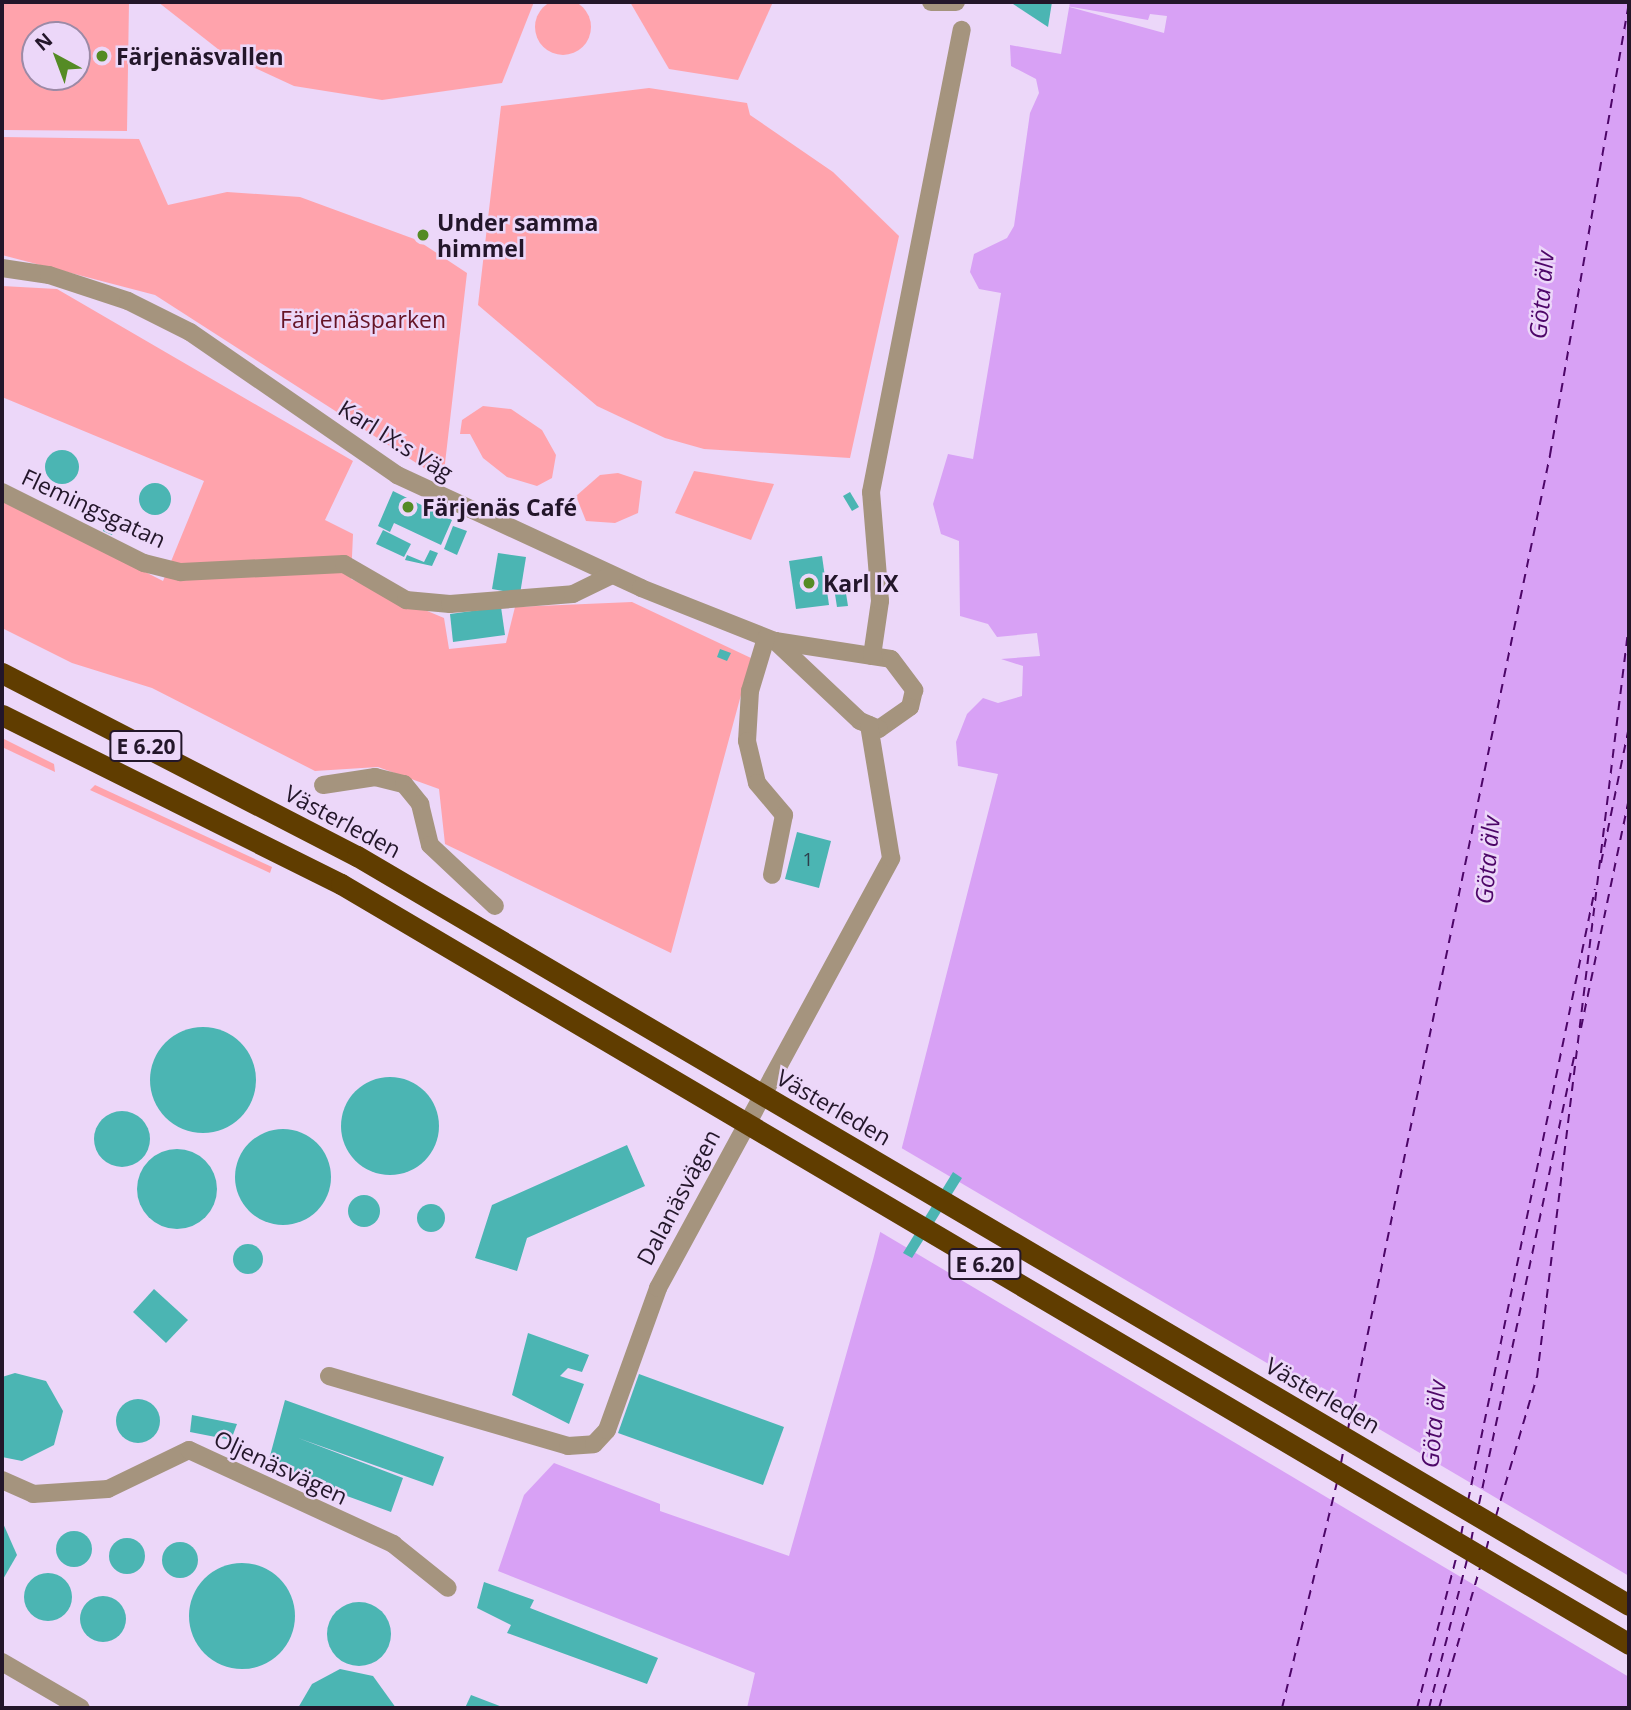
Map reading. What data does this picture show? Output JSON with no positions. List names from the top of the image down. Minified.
{"streets":{"highway":["E 6.20","Västerleden"],"street":["Karl IX:s Väg","Flemingsgatan","Dalanäsvägen","Oljenäsvägen"]},"crossings":[["Karl IX:s Väg","Flemingsgatan"],["Karl IX:s Väg","Dalanäsvägen"]],"water":["Göta älv"],"parks":["Färjenäsparken"],"places":["Färjenäsvallen","Under samma himmel","Färjenäs Café","Karl IX"],"house_numbers":["1"],"north":"top left"}
